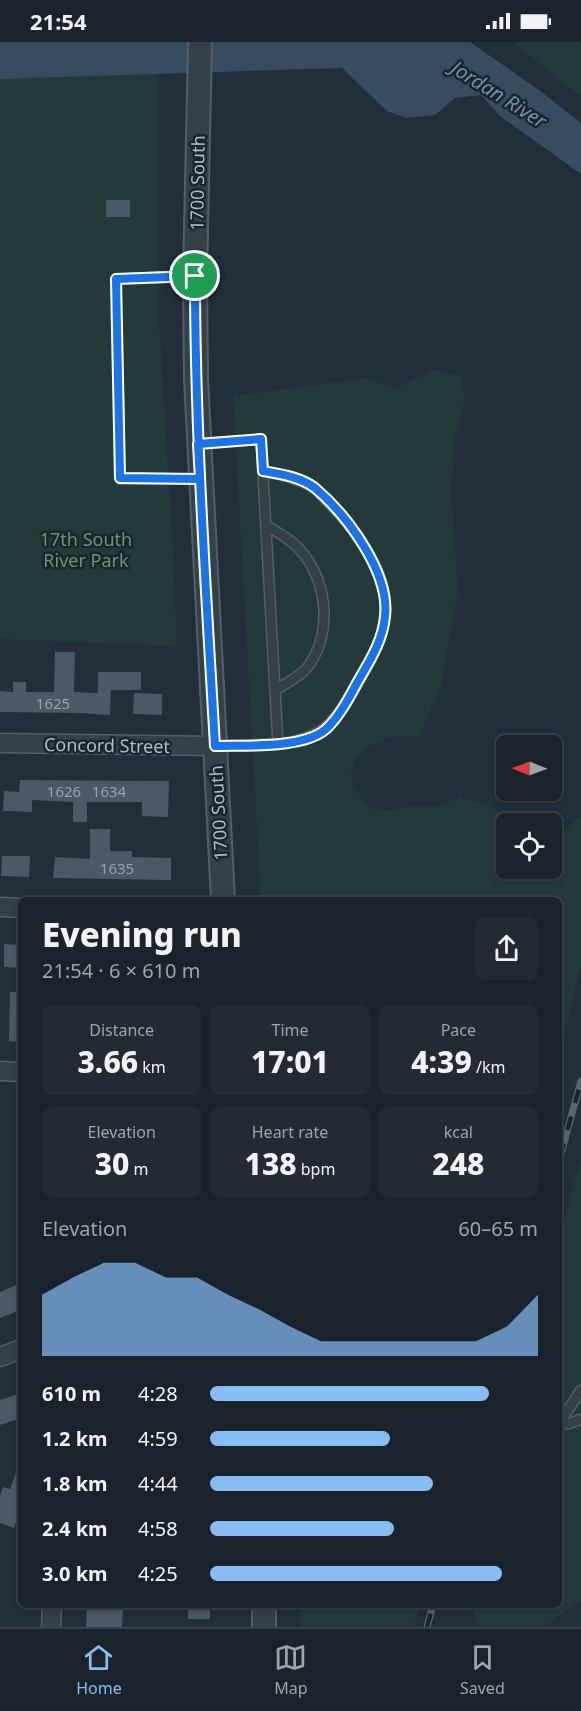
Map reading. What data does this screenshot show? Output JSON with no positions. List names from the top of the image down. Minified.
{"streets":{"street":["1700 South","Concord Street"]},"crossings":[["1700 South","Concord Street"]],"water":["Jordan River"],"parks":["17th South River Park"],"house_numbers":["1625","1626","1634","1635"],"north":"left","page":{"status":"21:54","heading":["Evening run","21:54 · 6 × 610 m"],"stats":[["Distance","3.66 km"],["Time","17:01"],["Pace","4:39 /km"],["Elevation","30 m"],["Heart rate","138 bpm"],["kcal","248"]],"chart":["Elevation","60–65 m"],"list":[{"name":"610 m","note":"4:28"},{"name":"1.2 km","note":"4:59"},{"name":"1.8 km","note":"4:44"},{"name":"2.4 km","note":"4:58"},{"name":"3.0 km","note":"4:25"}],"tabs":["Home","Map","Saved"]}}
